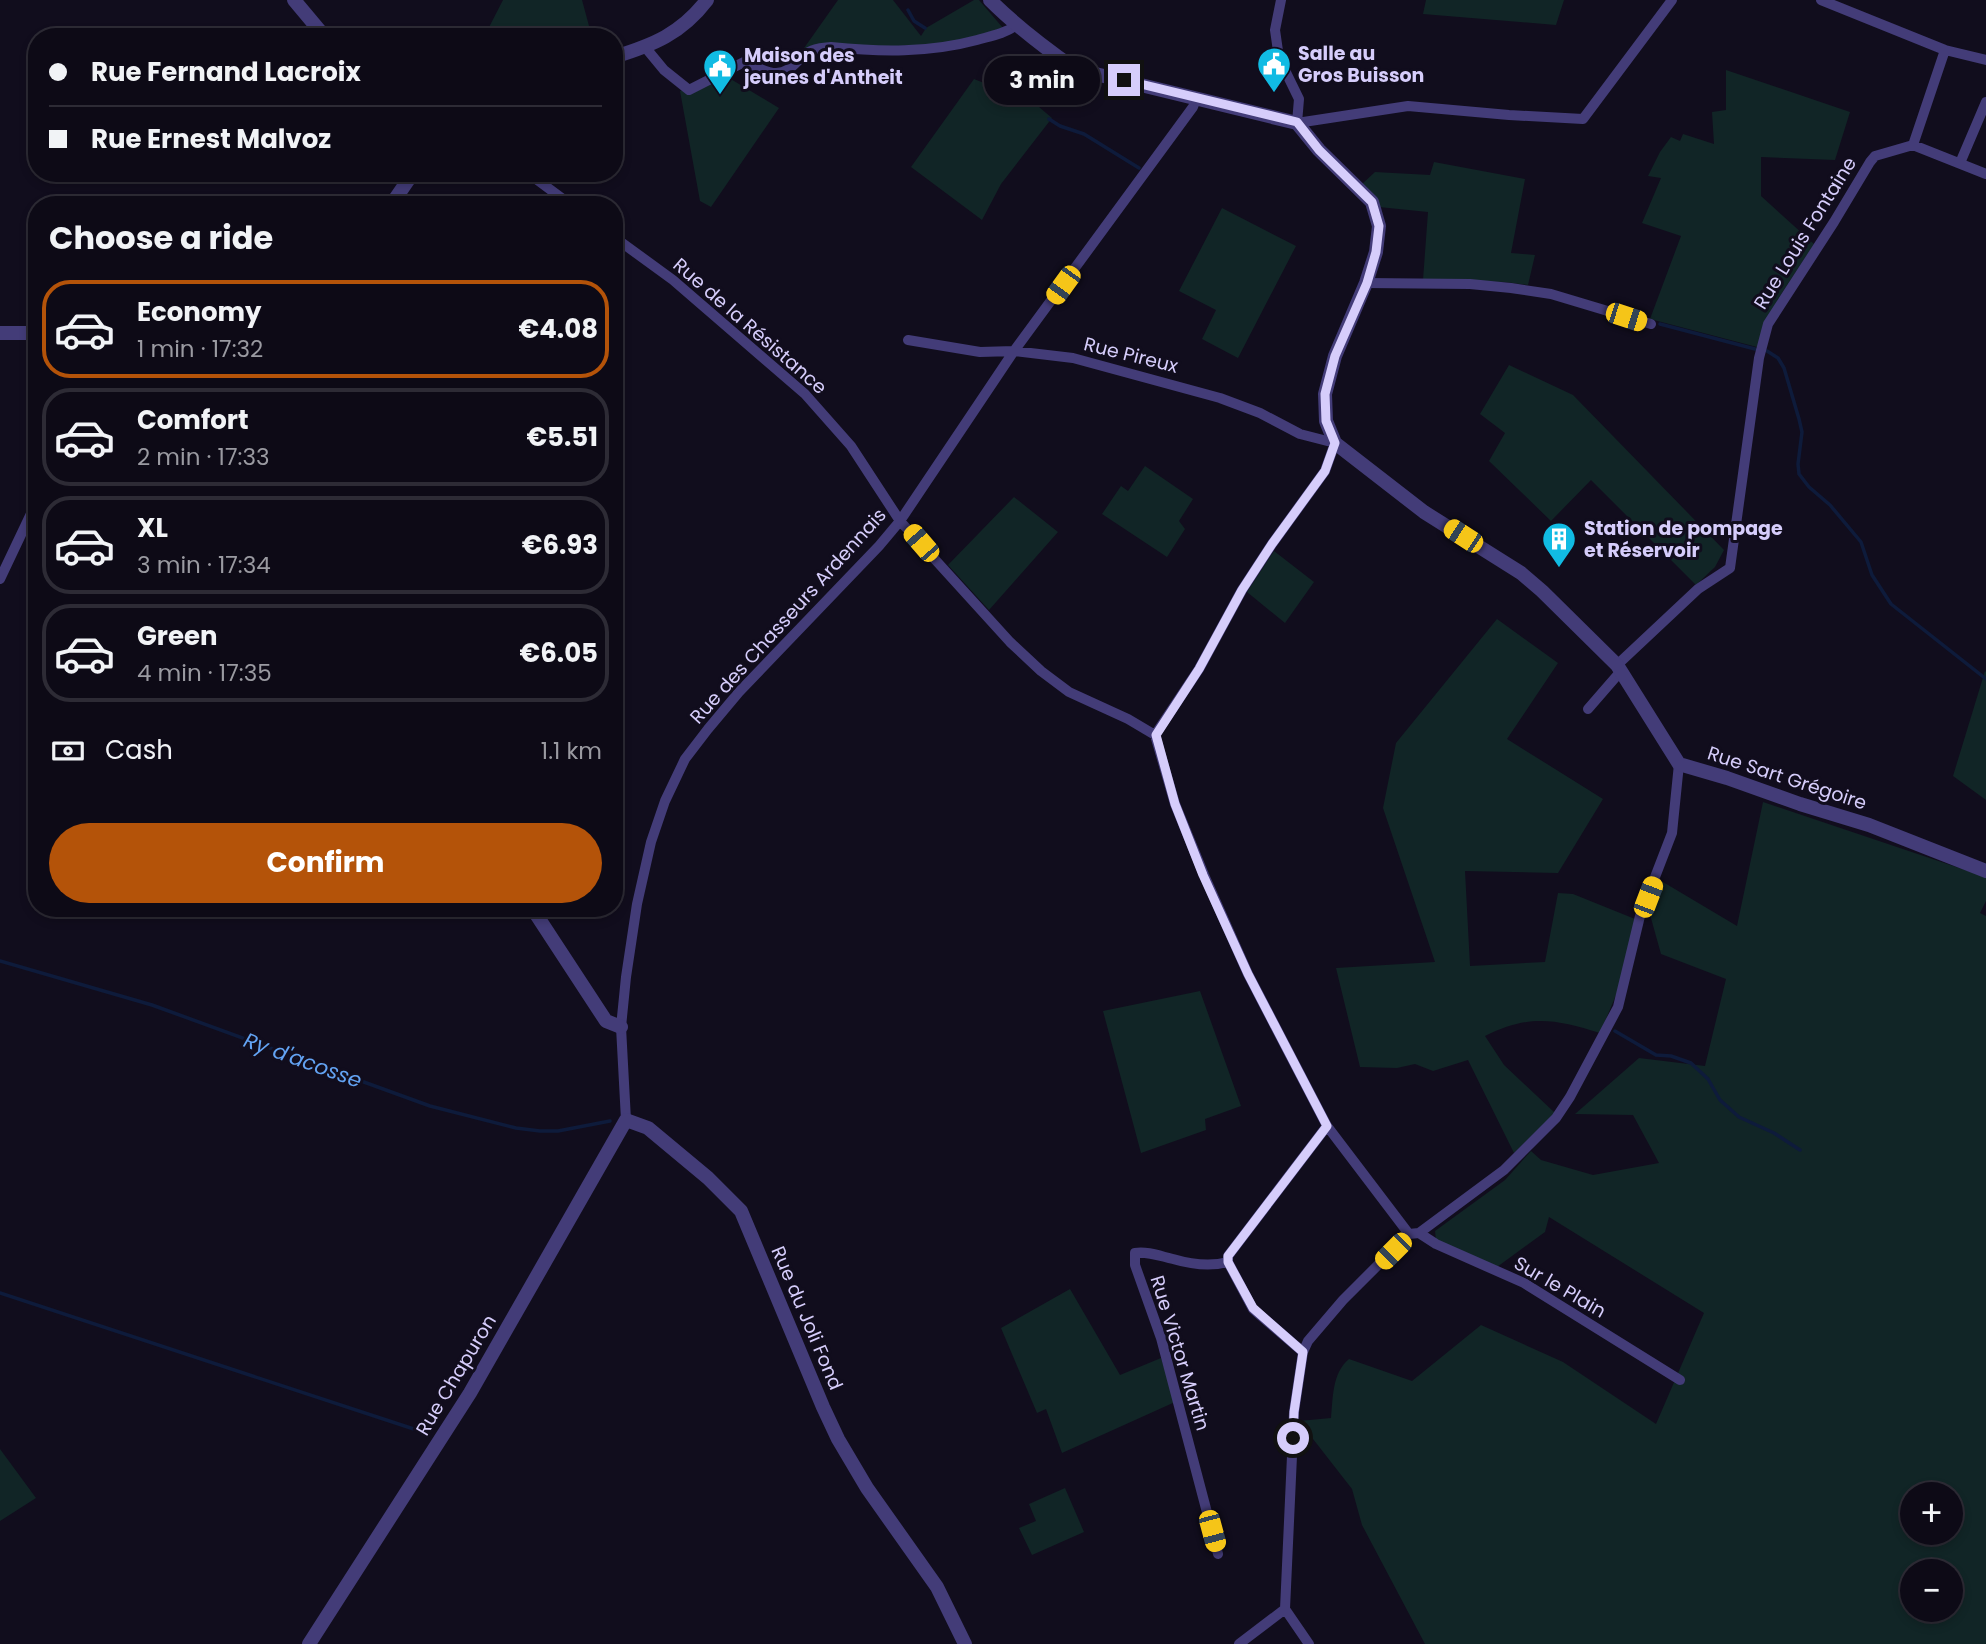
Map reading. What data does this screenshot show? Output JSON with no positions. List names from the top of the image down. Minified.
{"streets":{"street":["Rue Louis Fontaine","Rue de la Résistance","Rue Pireux","Rue des Chasseurs Ardennais","Rue Sart Grégoire","Sur le Plain","Rue du Joli Fond","Rue Victor Martin","Rue Chapuron"]},"crossings":[["Rue Louis Fontaine","Rue Sart Grégoire"],["Rue de la Résistance","Rue des Chasseurs Ardennais"],["Rue Pireux","Rue des Chasseurs Ardennais"],["Rue Pireux","Rue Sart Grégoire"],["Rue du Joli Fond","Rue Chapuron"]],"water":["Ry d'acosse"],"places":{"public building":["Salle au Gros Buisson","Maison des jeunes d'Antheit"],"building":["Station de pompage et Réservoir"]},"page":{"banner":["Rue Fernand Lacroix","Rue Ernest Malvoz"],"bubble":"3 min","heading":"Choose a ride","list":[{"name":"Economy","note":"1 min · 17:32","value":"€4.08"},{"name":"Comfort","note":"2 min · 17:33","value":"€5.51"},{"name":"XL","note":"3 min · 17:34","value":"€6.93"},{"name":"Green","note":"4 min · 17:35","value":"€6.05"}],"pay":["Cash","1.1 km"],"buttons":"Confirm","map_buttons":["+","−"]}}
